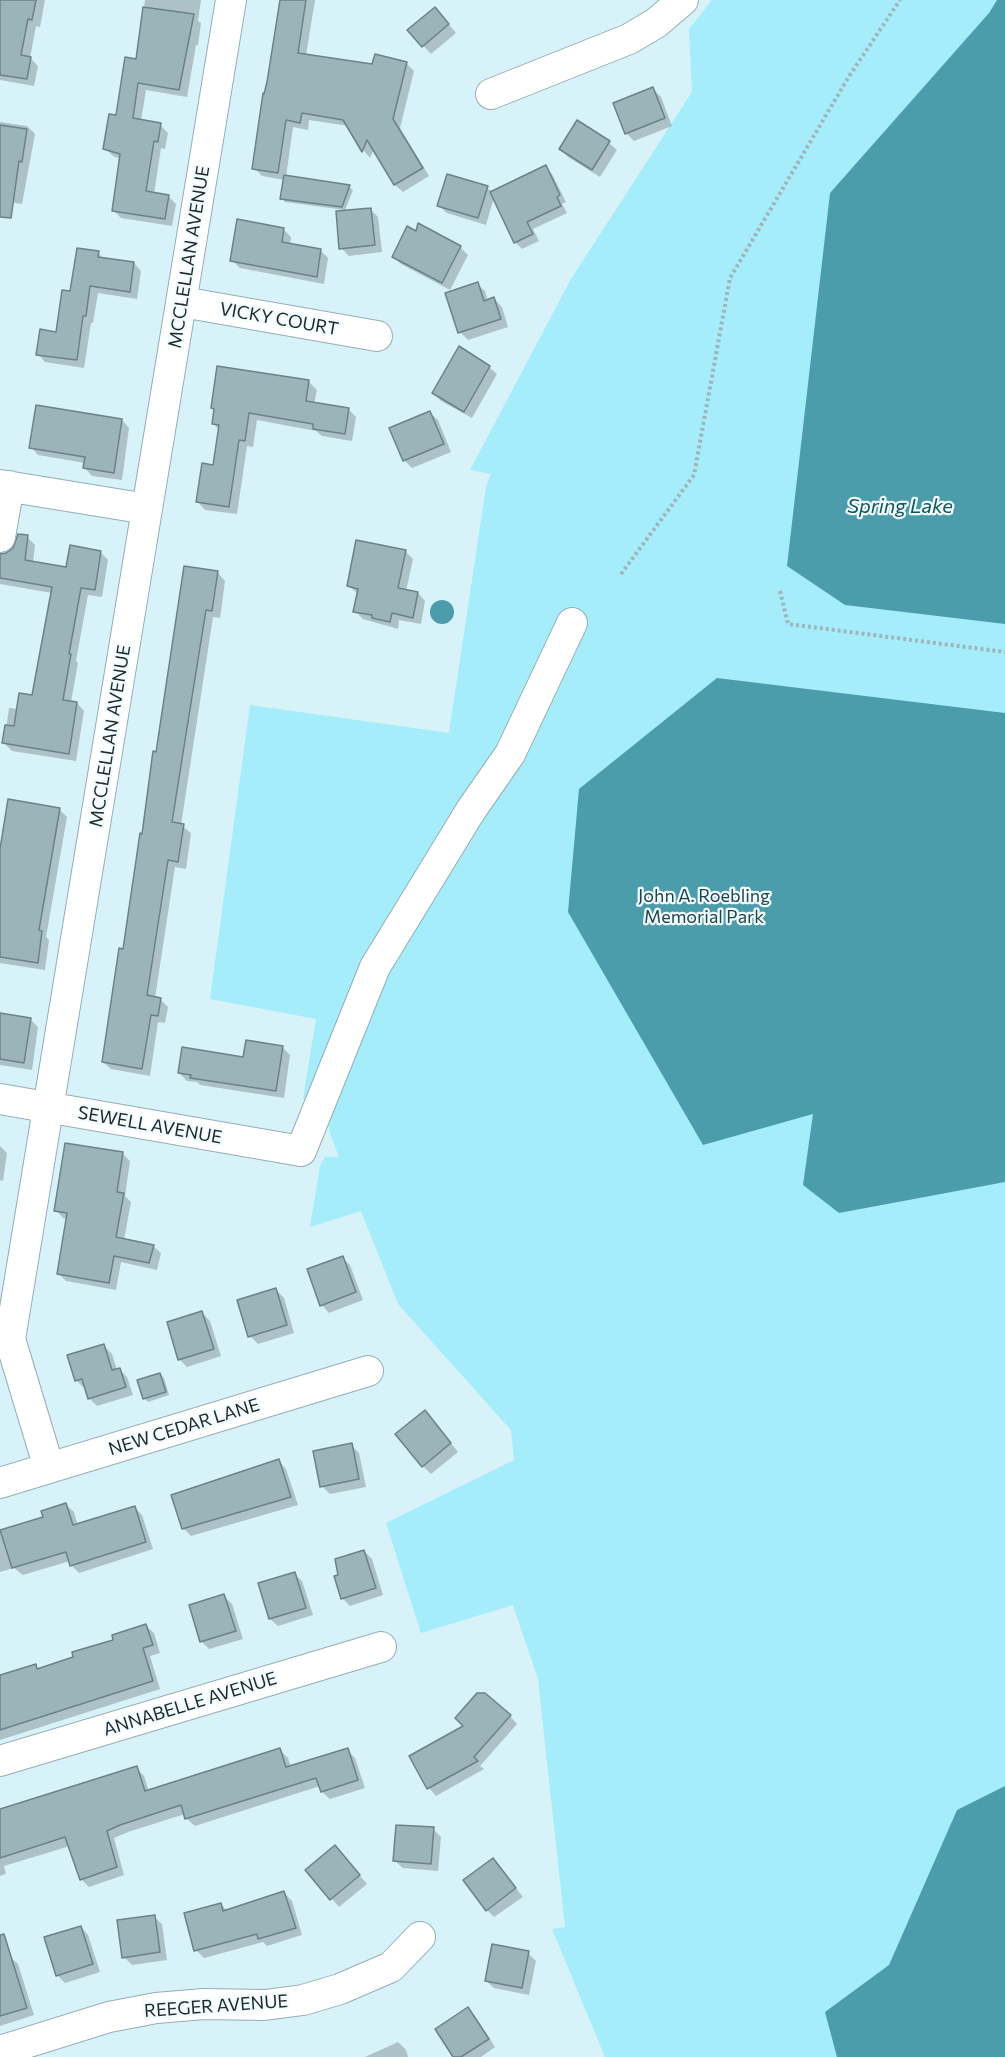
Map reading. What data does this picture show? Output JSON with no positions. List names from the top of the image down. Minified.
{"streets":{"street":["MCCLELLAN AVENUE","VICKY COURT","SEWELL AVENUE","NEW CEDAR LANE","ANNABELLE AVENUE","REEGER AVENUE"]},"crossings":[["MCCLELLAN AVENUE","VICKY COURT"],["MCCLELLAN AVENUE","SEWELL AVENUE"],["MCCLELLAN AVENUE","NEW CEDAR LANE"]],"water":["Spring Lake"],"parks":["John A. Roebling Memorial Park"]}
